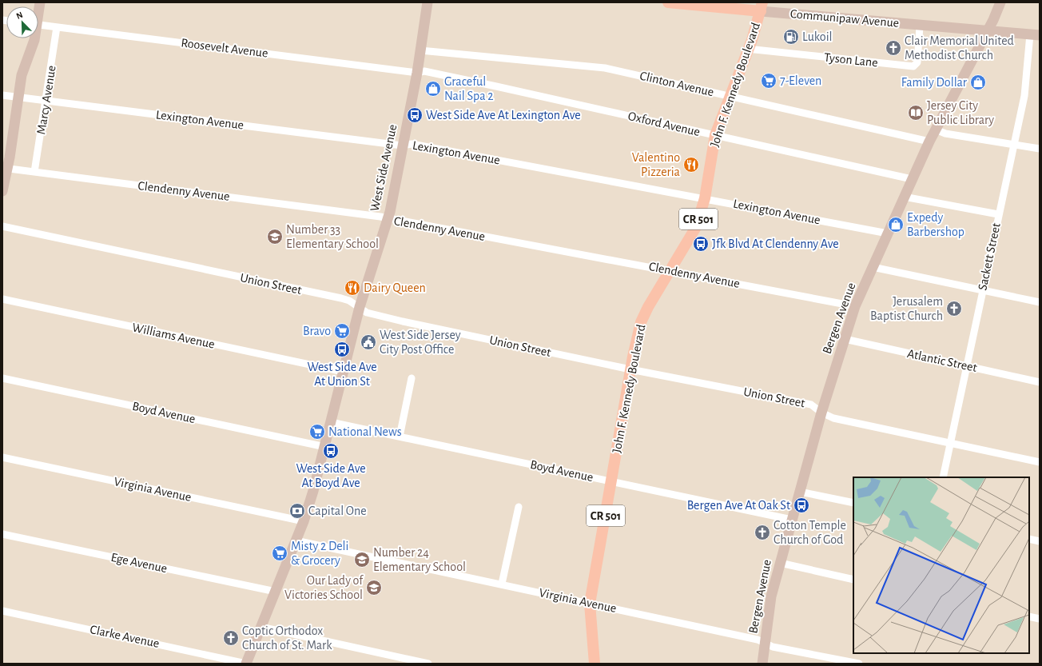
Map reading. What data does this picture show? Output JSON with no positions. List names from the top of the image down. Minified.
{"streets":{"main road":["Communipaw Avenue","John F. Kennedy Boulevard","West Side Avenue","CR 501","Bergen Avenue"],"street":["Roosevelt Avenue","Tyson Lane","Clinton Avenue","Marcy Avenue","Lexington Avenue","Oxford Avenue","Clendenny Avenue","Sackett Street","Union Street","Williams Avenue","Atlantic Street","Boyd Avenue","Virginia Avenue","Ege Avenue","Clarke Avenue"]},"crossings":[["Communipaw Avenue","Tyson Lane"],["Communipaw Avenue","John F. Kennedy Boulevard"],["Communipaw Avenue","Sackett Street"],["Communipaw Avenue","Bergen Avenue"],["Roosevelt Avenue","Marcy Avenue"],["Roosevelt Avenue","Oxford Avenue"],["Roosevelt Avenue","West Side Avenue"],["Tyson Lane","John F. Kennedy Boulevard"],["Clinton Avenue","John F. Kennedy Boulevard"],["Clinton Avenue","West Side Avenue"],["Clinton Avenue","Bergen Avenue"],["John F. Kennedy Boulevard","Lexington Avenue"],["John F. Kennedy Boulevard","Oxford Avenue"],["John F. Kennedy Boulevard","Clendenny Avenue"],["John F. Kennedy Boulevard","Union Street"],["John F. Kennedy Boulevard","Boyd Avenue"],["John F. Kennedy Boulevard","Virginia Avenue"],["Marcy Avenue","Lexington Avenue"],["Marcy Avenue","Clendenny Avenue"],["Lexington Avenue","West Side Avenue"],["Lexington Avenue","Bergen Avenue"],["Oxford Avenue","West Side Avenue"],["Oxford Avenue","Bergen Avenue"],["West Side Avenue","Clendenny Avenue"],["West Side Avenue","Union Street"],["West Side Avenue","Williams Avenue"],["West Side Avenue","Boyd Avenue"],["West Side Avenue","Virginia Avenue"],["West Side Avenue","Ege Avenue"],["West Side Avenue","Clarke Avenue"],["Clendenny Avenue","Bergen Avenue"],["Sackett Street","Union Street"],["Sackett Street","Atlantic Street"],["Union Street","Bergen Avenue"],["Bergen Avenue","Atlantic Street"],["Bergen Avenue","Boyd Avenue"],["Bergen Avenue","Virginia Avenue"]],"places":{"fuel station":["Lukoil"],"church":["Clair Memorial United Methodist Church","Jerusalem Baptist Church","Cotton Temple Church of God","Coptic Orthodox Church of St. Mark"],"supermarket":["7-Eleven","Bravo","National News","Misty 2 Deli & Grocery"],"shop":["Family Dollar","Graceful Nail Spa 2","Expedy Barbershop"],"library":["Jersey City Public Library"],"bus stop":["West Side Ave At Lexington Ave","Jfk Blvd At Clendenny Ave","West Side Ave At Union St","West Side Ave At Boyd Ave","Bergen Ave At Oak St"],"restaurant":["Valentino Pizzeria","Dairy Queen"],"school or university":["Number 33 Elementary School","Number 24 Elementary School","Our Lady of Victories School"],"public building":["West Side Jersey City Post Office"],"bank":["Capital One"]},"north":"top left"}
